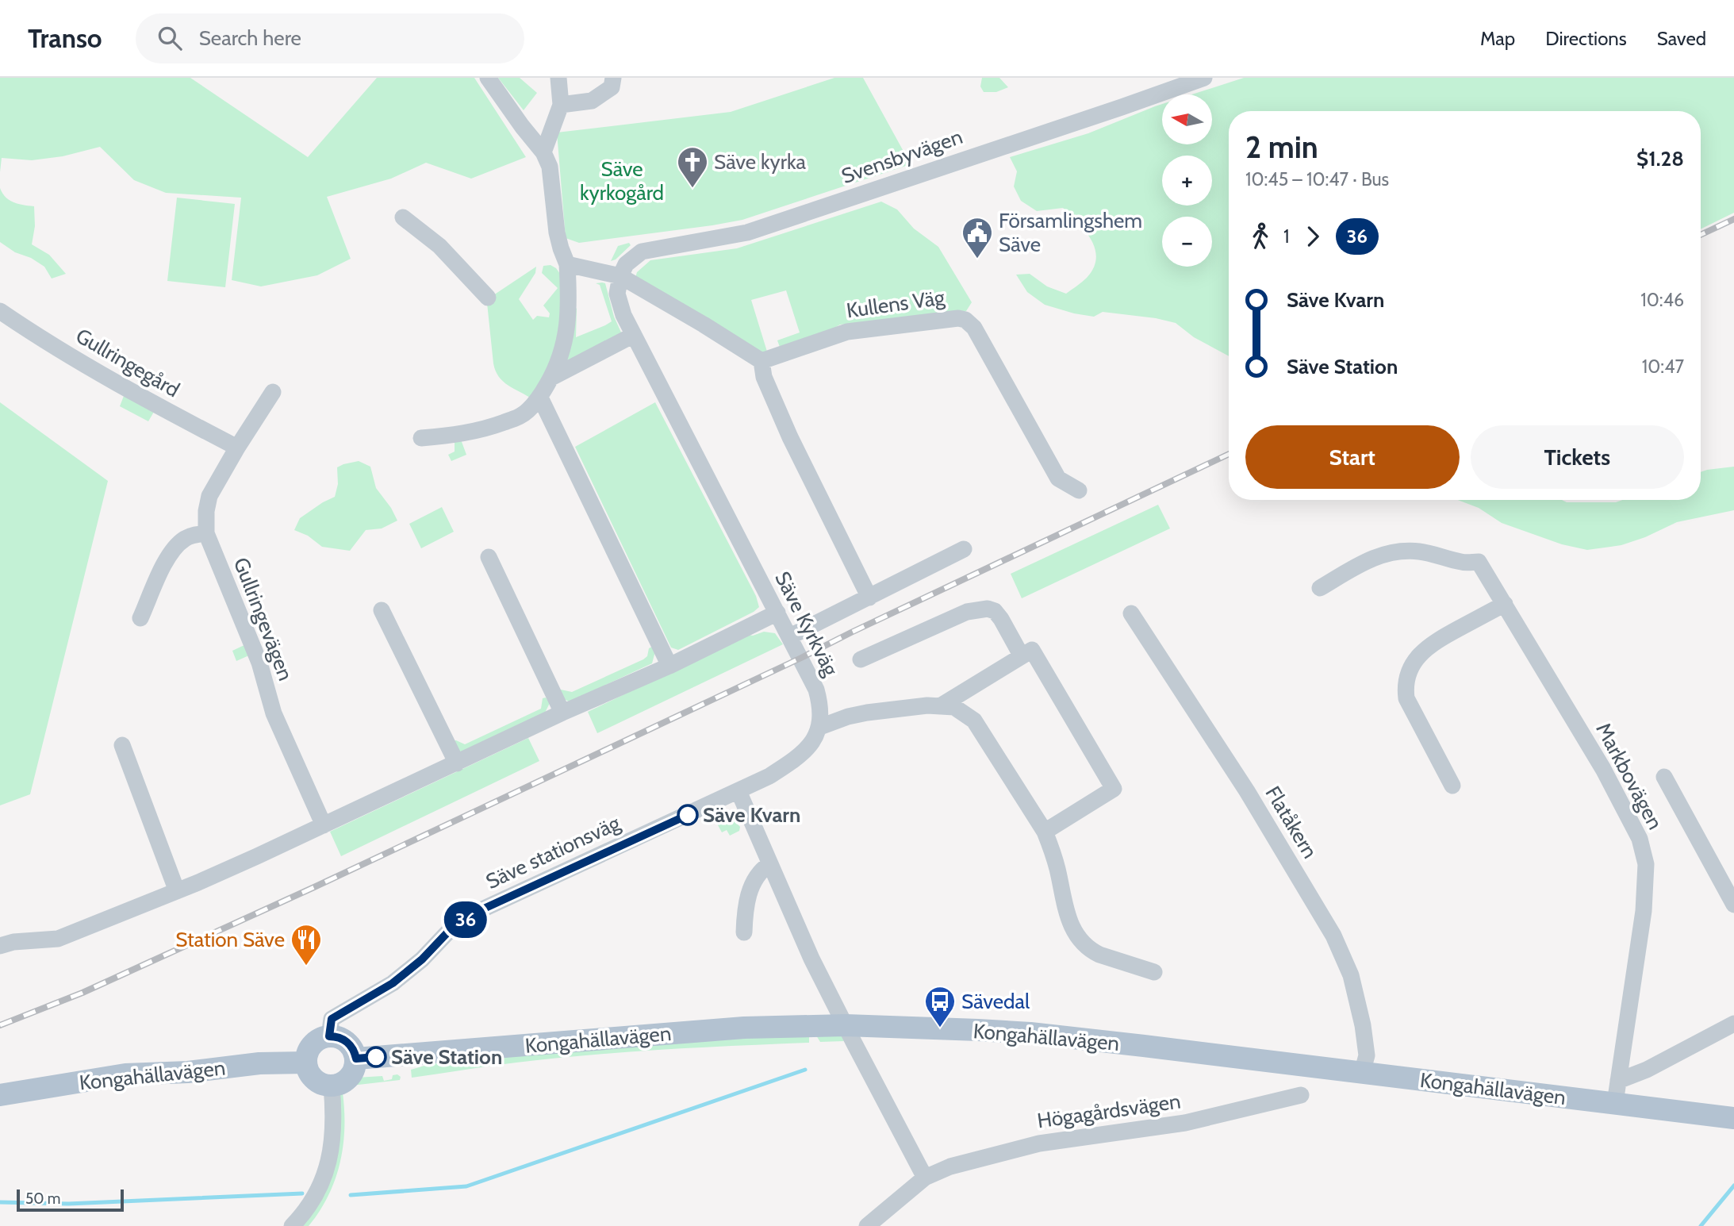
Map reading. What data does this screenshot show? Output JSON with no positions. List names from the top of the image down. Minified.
{"streets":{"main road":["Kongahällavägen"],"street":["Svensbyvägen","Kullens Väg","Gullringegård","Gullringevägen","Säve Kyrkväg","Markbovägen","Flatåkern","Säve stationsväg","Högagårdsvägen"]},"crossings":[["Svensbyvägen","Säve Kyrkväg"],["Markbovägen","Kongahällavägen"],["Flatåkern","Kongahällavägen"],["Säve stationsväg","Kongahällavägen"]],"parks":["Säve kyrkogård"],"places":{"church":["Säve kyrka"],"public building":["Församlingshem Säve"],"other":["Säve Kvarn","Säve Station"],"restaurant":["Station Säve"],"bus stop":["Sävedal"]},"lines":["bus line 36"],"scale_bar":"50 m","north":"left","page":{"header":"Transo","search":"Search here","nav":["Map","Directions","Saved"],"on_map":"36","map_buttons":["+","−"],"heading":["2 min","10:45 – 10:47 · Bus","$1.28"],"legs":["1","36"],"list":[{"name":"Säve Kvarn","value":"10:46"},{"name":"Säve Station","value":"10:47"}],"buttons":["Start","Tickets"],"scale":"50 m"}}
